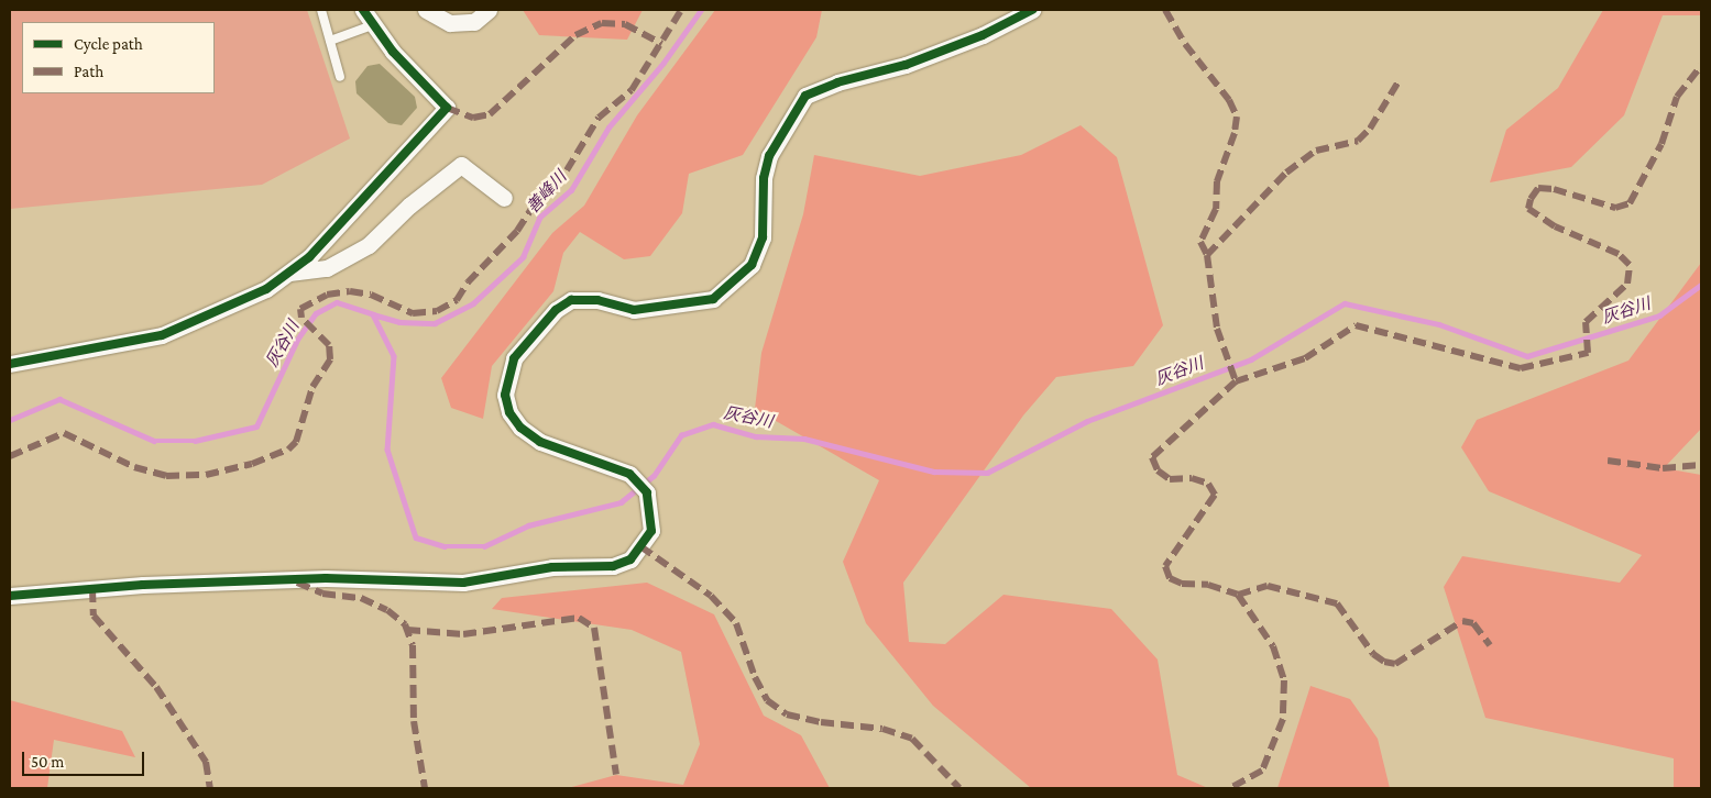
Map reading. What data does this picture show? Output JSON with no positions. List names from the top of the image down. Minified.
{"water":["善峰川","灰谷川"],"legend":["Cycle path","Path"],"scale_bar":"50 m"}
